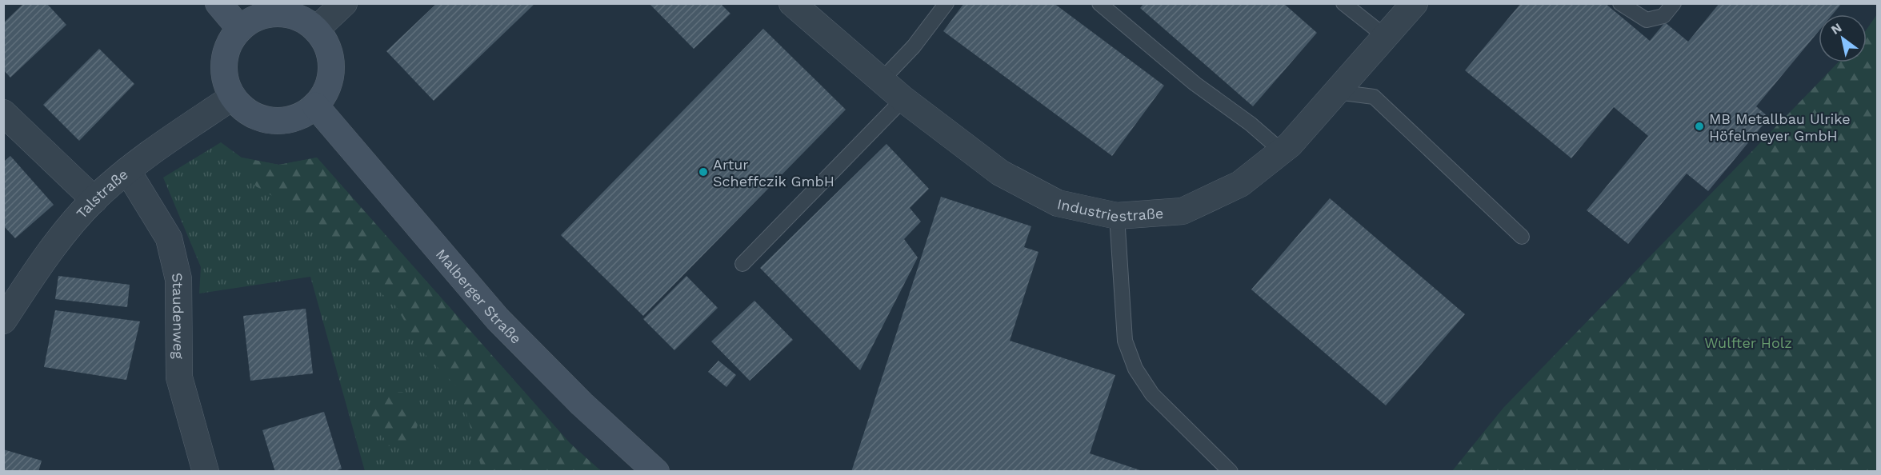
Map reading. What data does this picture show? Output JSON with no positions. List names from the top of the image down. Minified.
{"streets":{"street":["Talstraße","Industriestraße","Malberger Straße","Staudenweg"]},"crossings":[["Talstraße","Malberger Straße"],["Talstraße","Staudenweg"]],"parks":["Wulfter Holz"],"places":["MB Metallbau Ulrike Höfelmeyer GmbH","Artur Scheffczik GmbH"],"north":"top left"}
